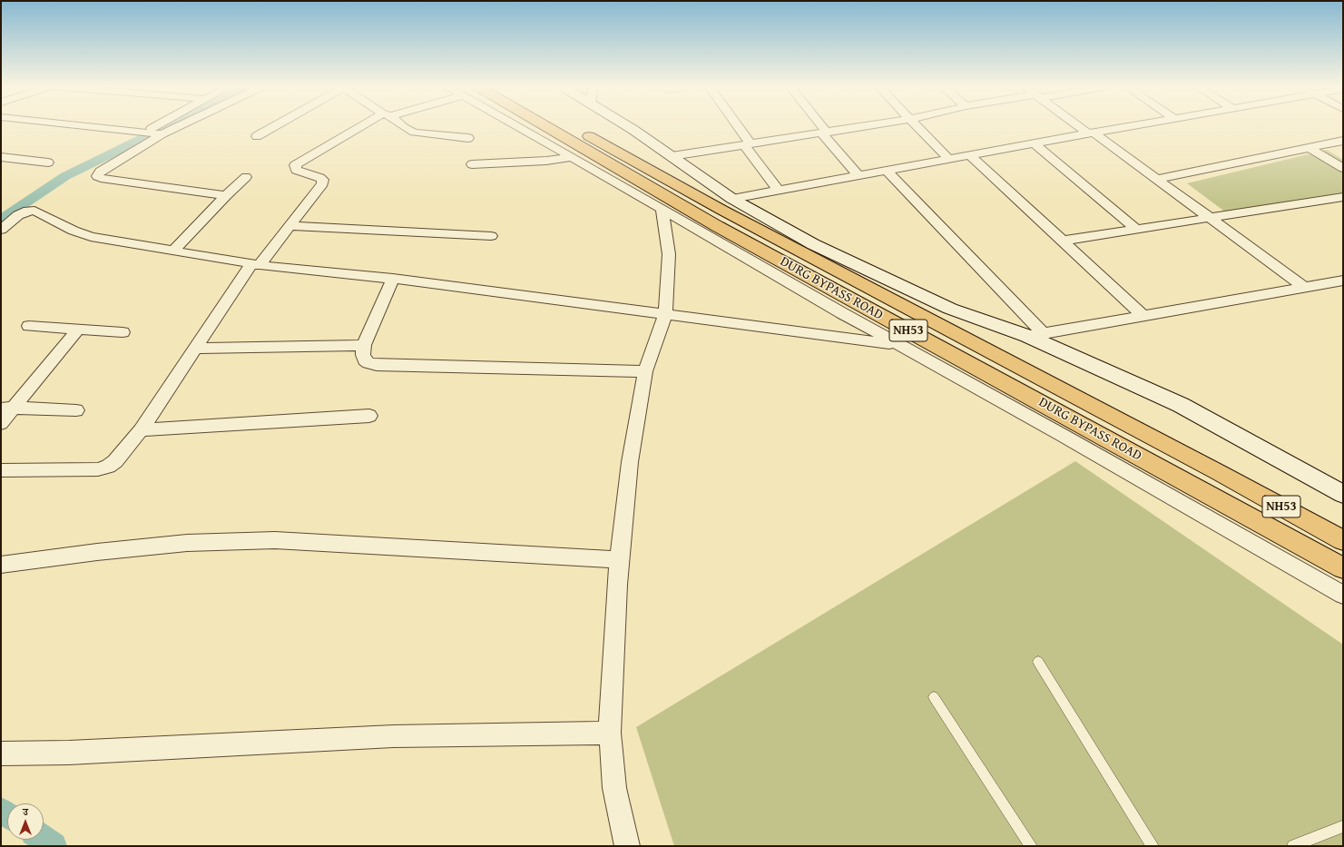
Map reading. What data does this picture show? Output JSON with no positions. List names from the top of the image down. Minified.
{"streets":{"highway":["DURG BYPASS ROAD","NH53"]},"north":"top"}
